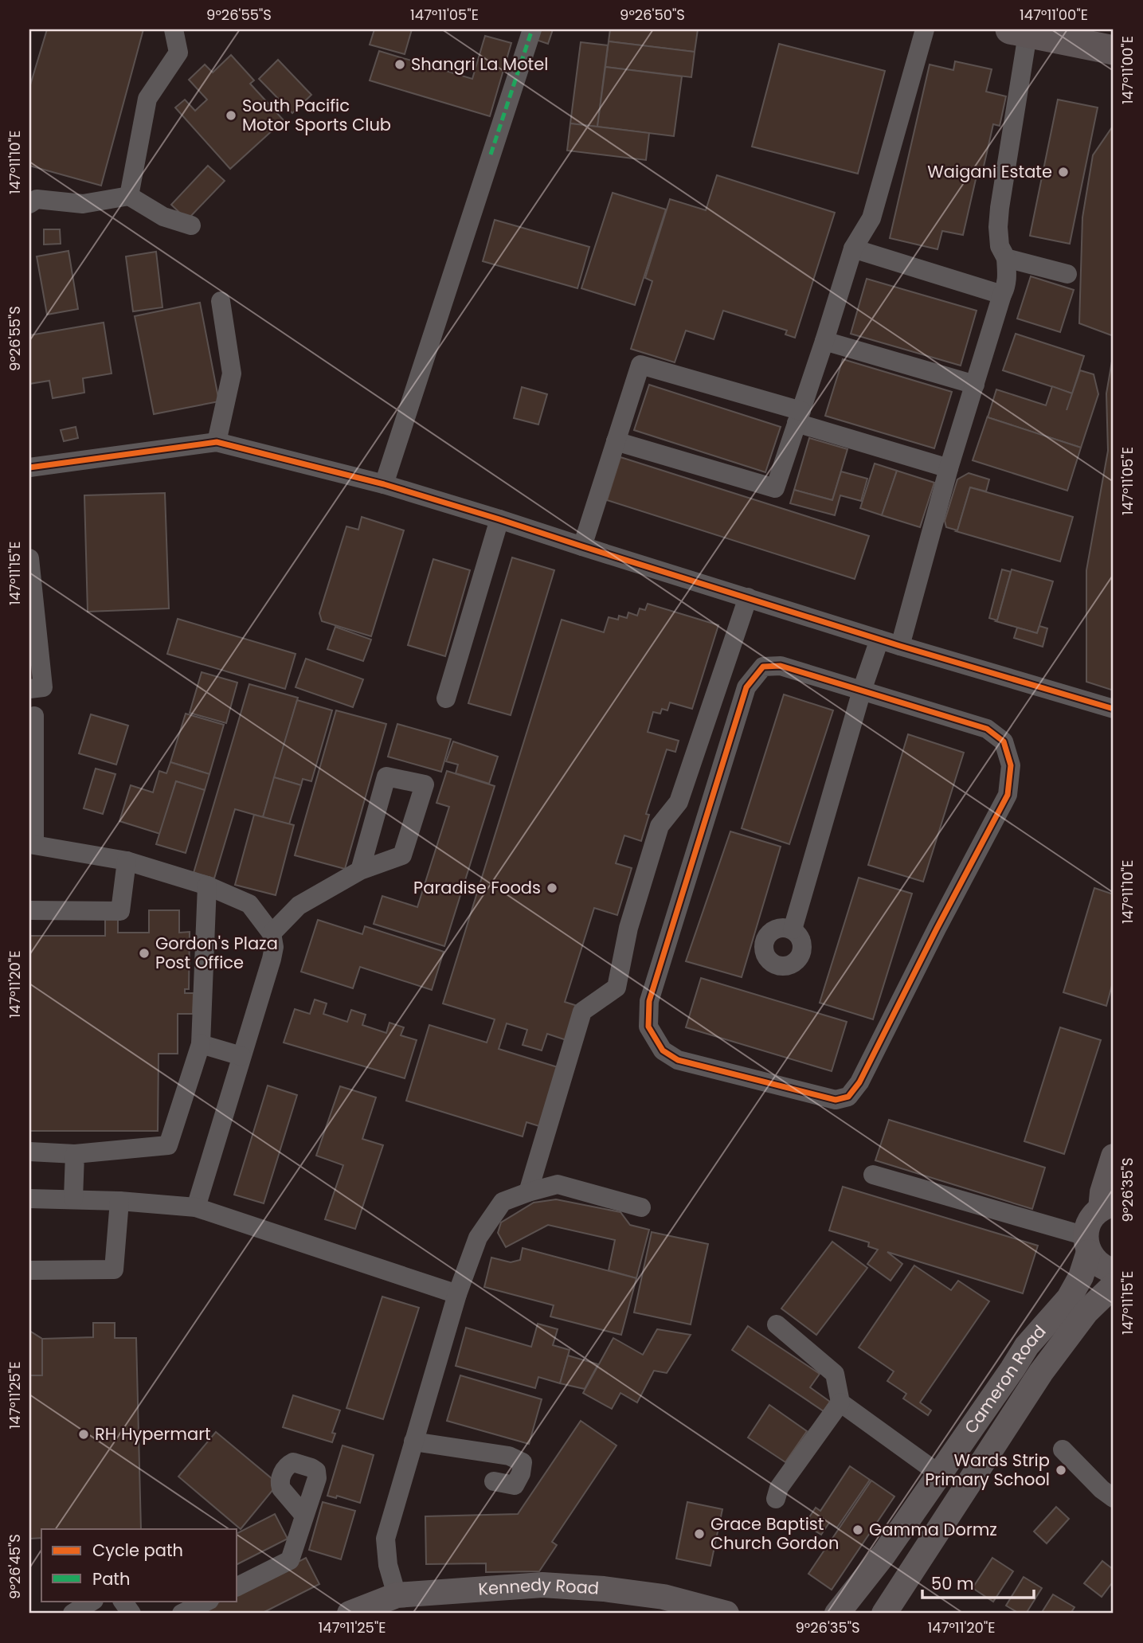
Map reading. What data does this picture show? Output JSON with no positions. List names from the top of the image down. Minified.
{"streets":{"main road":["Cameron Road","Kennedy Road"]},"places":["Shangri La Motel","South Pacific Motor Sports Club","Waigani Estate","Paradise Foods","Gordon's Plaza Post Office","RH Hypermart","Wards Strip Primary School","Gamma Dormz","Grace Baptist Church Gordon"],"legend":["Cycle path","Path"],"scale_bar":"50 m","coordinates":["9°26'55\"S","147°11'05\"E","9°26'50\"S","147°11'00\"E","147°11'10\"E","147°11'15\"E","147°11'20\"E","9°26'35\"S","147°11'25\"E","9°26'45\"S"]}
